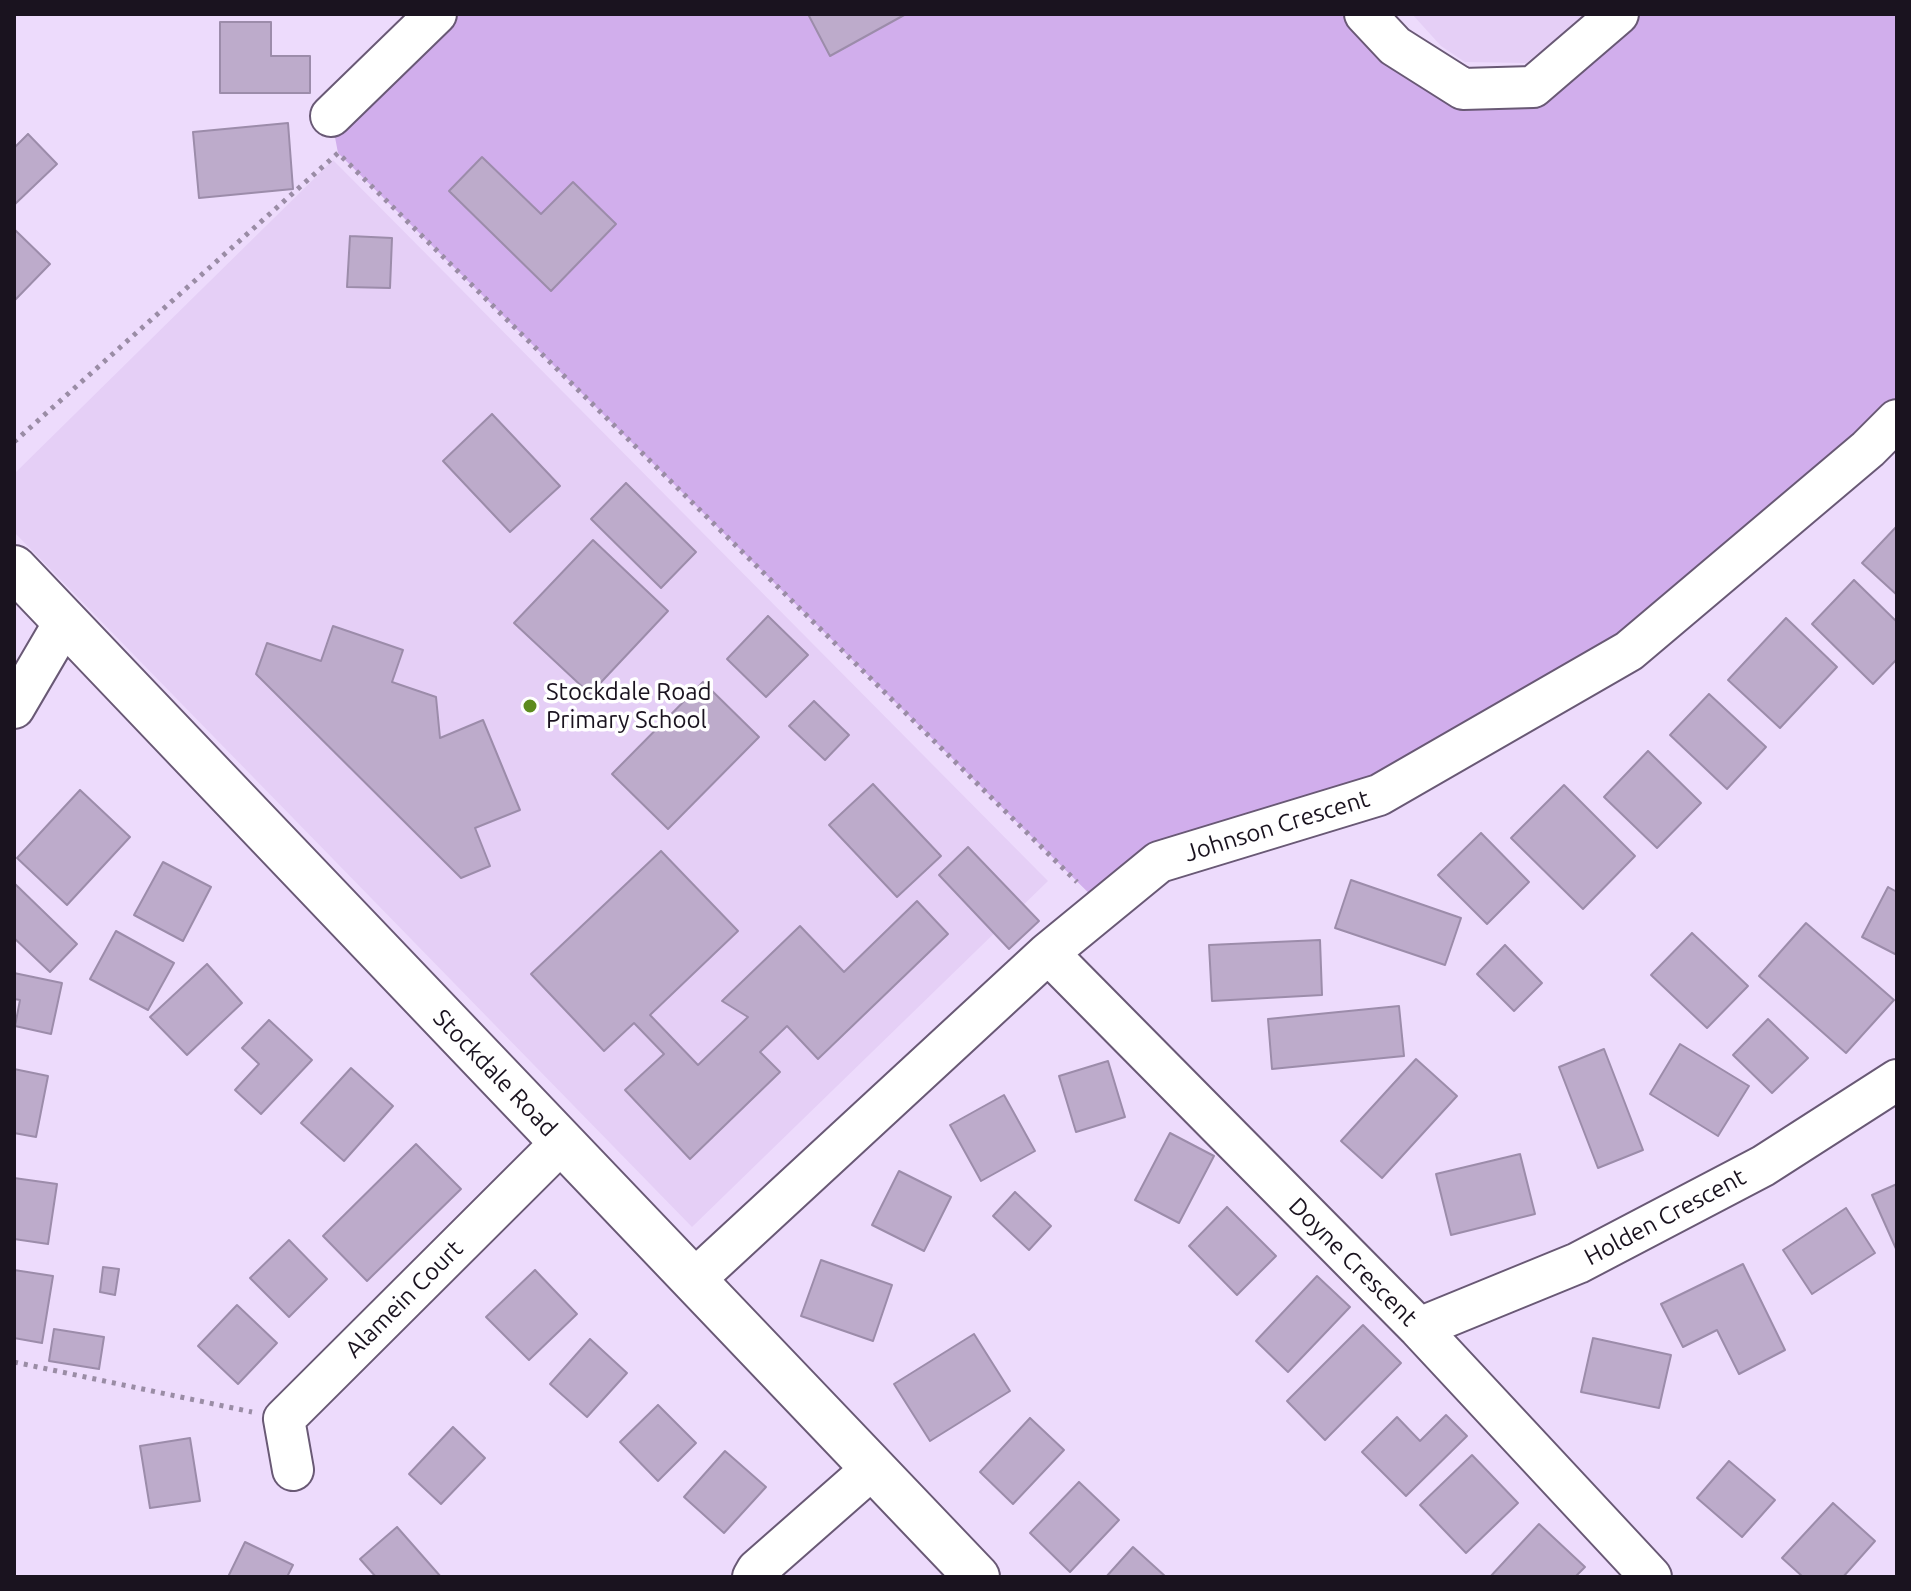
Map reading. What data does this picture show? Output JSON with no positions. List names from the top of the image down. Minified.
{"streets":{"street":["Johnson Crescent","Stockdale Road","Holden Crescent","Doyne Crescent","Alamein Court"]},"crossings":[["Johnson Crescent","Stockdale Road"],["Johnson Crescent","Doyne Crescent"],["Stockdale Road","Alamein Court"],["Holden Crescent","Doyne Crescent"]],"places":["Stockdale Road Primary School"]}
